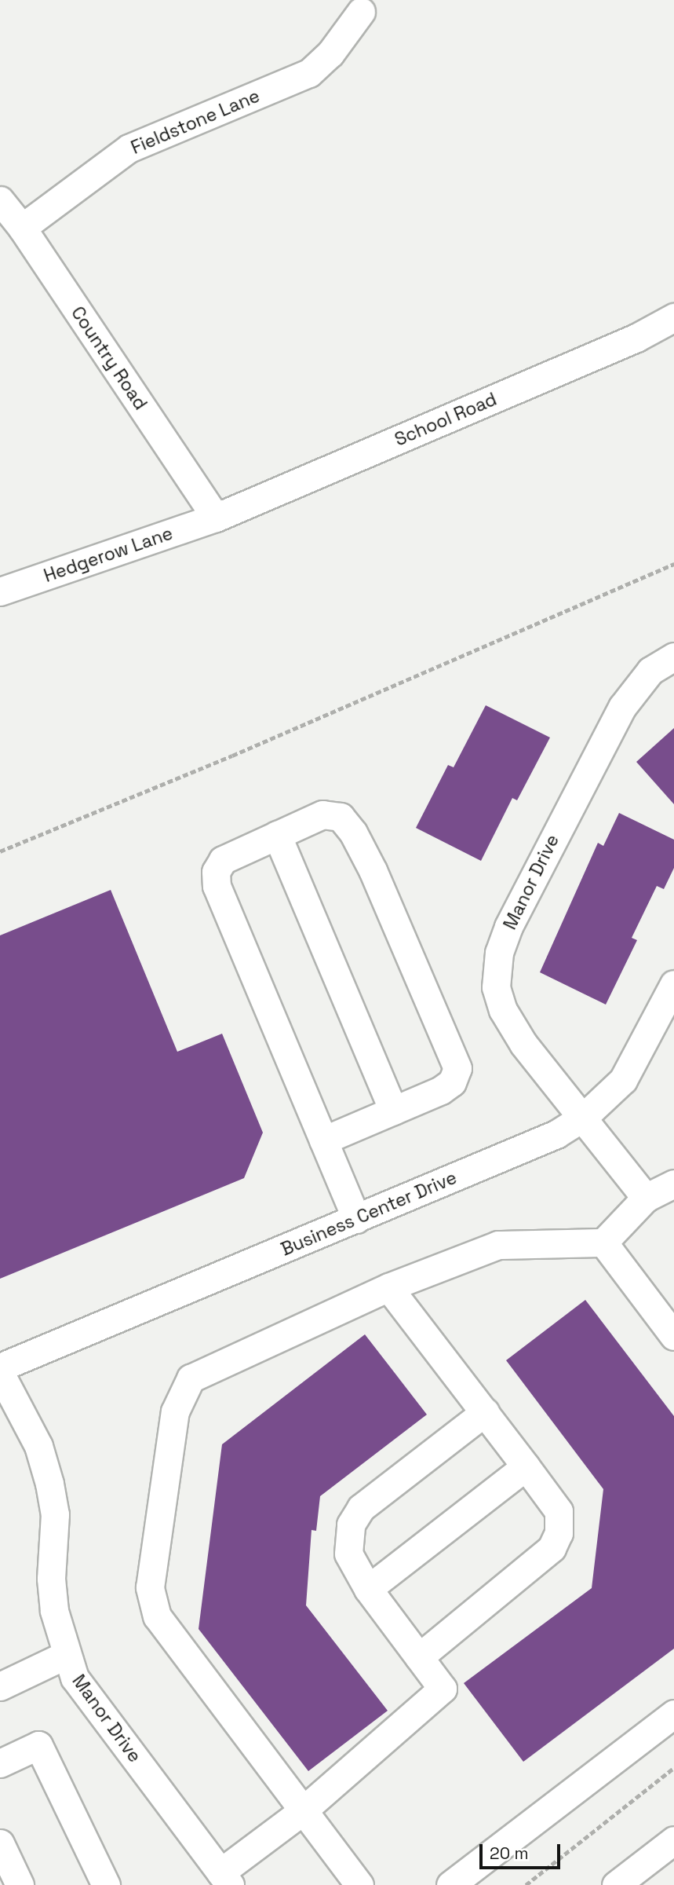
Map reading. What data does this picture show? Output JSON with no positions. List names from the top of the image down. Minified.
{"streets":{"street":["Fieldstone Lane","Country Road","School Road","Hedgerow Lane","Manor Drive","Business Center Drive"]},"crossings":[["Fieldstone Lane","Country Road"],["Country Road","School Road"],["Country Road","Hedgerow Lane"],["School Road","Hedgerow Lane"],["Manor Drive","Business Center Drive"]],"scale_bar":"20 m"}
